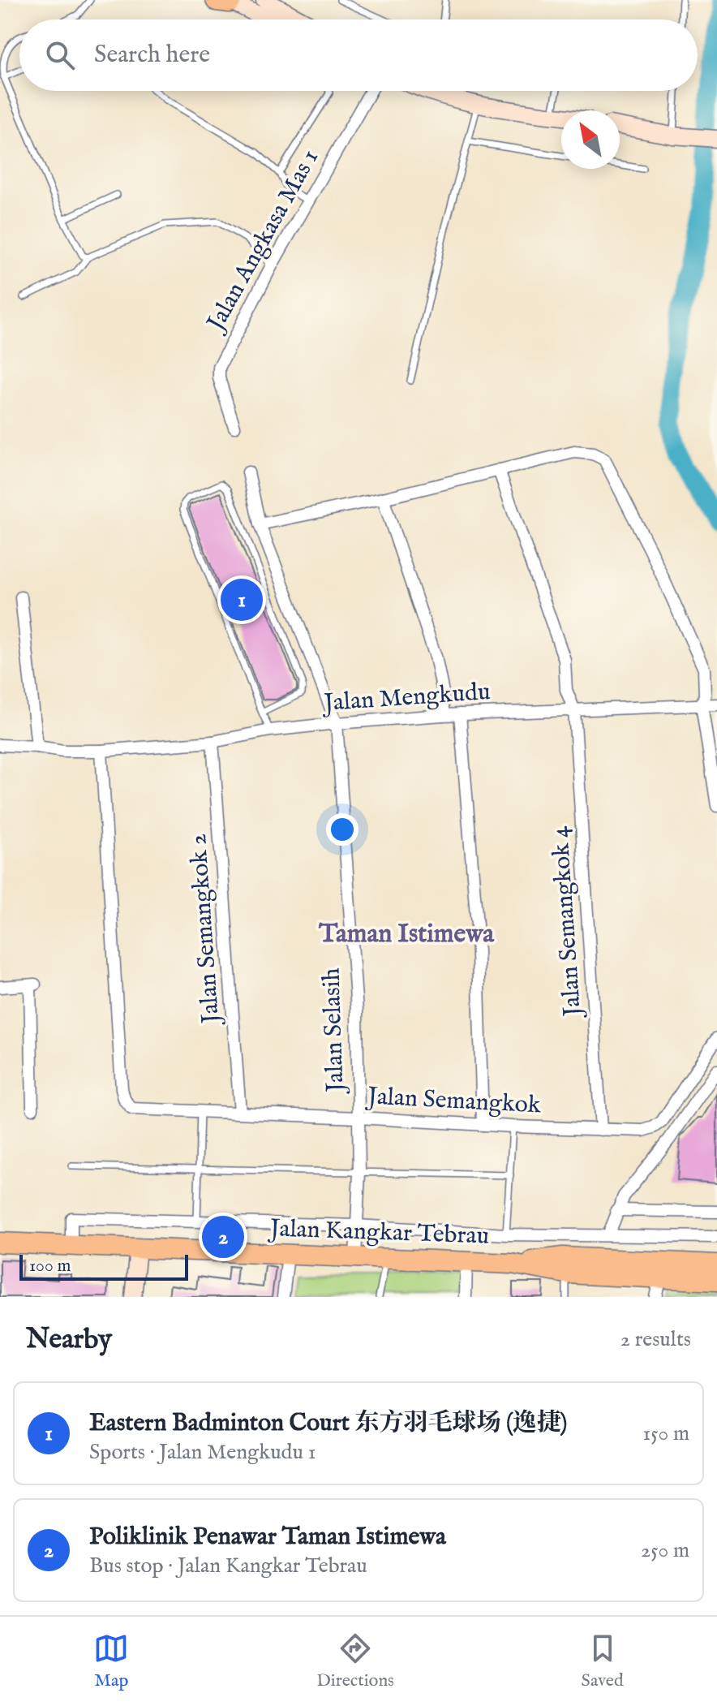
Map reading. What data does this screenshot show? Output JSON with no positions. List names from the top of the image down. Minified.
{"streets":{"main road":["Jalan Kangkar Tebrau"],"street":["Jalan Angkasa Mas 1","Jalan Mengkudu","Jalan Semangkok 4","Jalan Semangkok 2","Jalan Selasih","Jalan Semangkok"]},"crossings":[["Jalan Mengkudu","Jalan Semangkok 4"],["Jalan Mengkudu","Jalan Semangkok 2"],["Jalan Mengkudu","Jalan Selasih"],["Jalan Mengkudu","Jalan Semangkok"],["Jalan Semangkok 4","Jalan Semangkok"],["Jalan Semangkok 2","Jalan Semangkok"],["Jalan Selasih","Jalan Semangkok"],["Jalan Selasih","Jalan Kangkar Tebrau"]],"districts":["Taman Istimewa"],"scale_bar":"100 m","north":"top left","page":{"search":"Search here","pins":["1","2"],"scale":"100 m","heading":["Nearby","2 results"],"list":[{"mark":"1","name":"Eastern Badminton Court 东方羽毛球场 (逸捷)","note":"Sports · Jalan Mengkudu 1","value":"150 m"},{"mark":"2","name":"Poliklinik Penawar Taman Istimewa","note":"Bus stop · Jalan Kangkar Tebrau","value":"250 m"}],"nav":["Map","Directions","Saved"]}}
